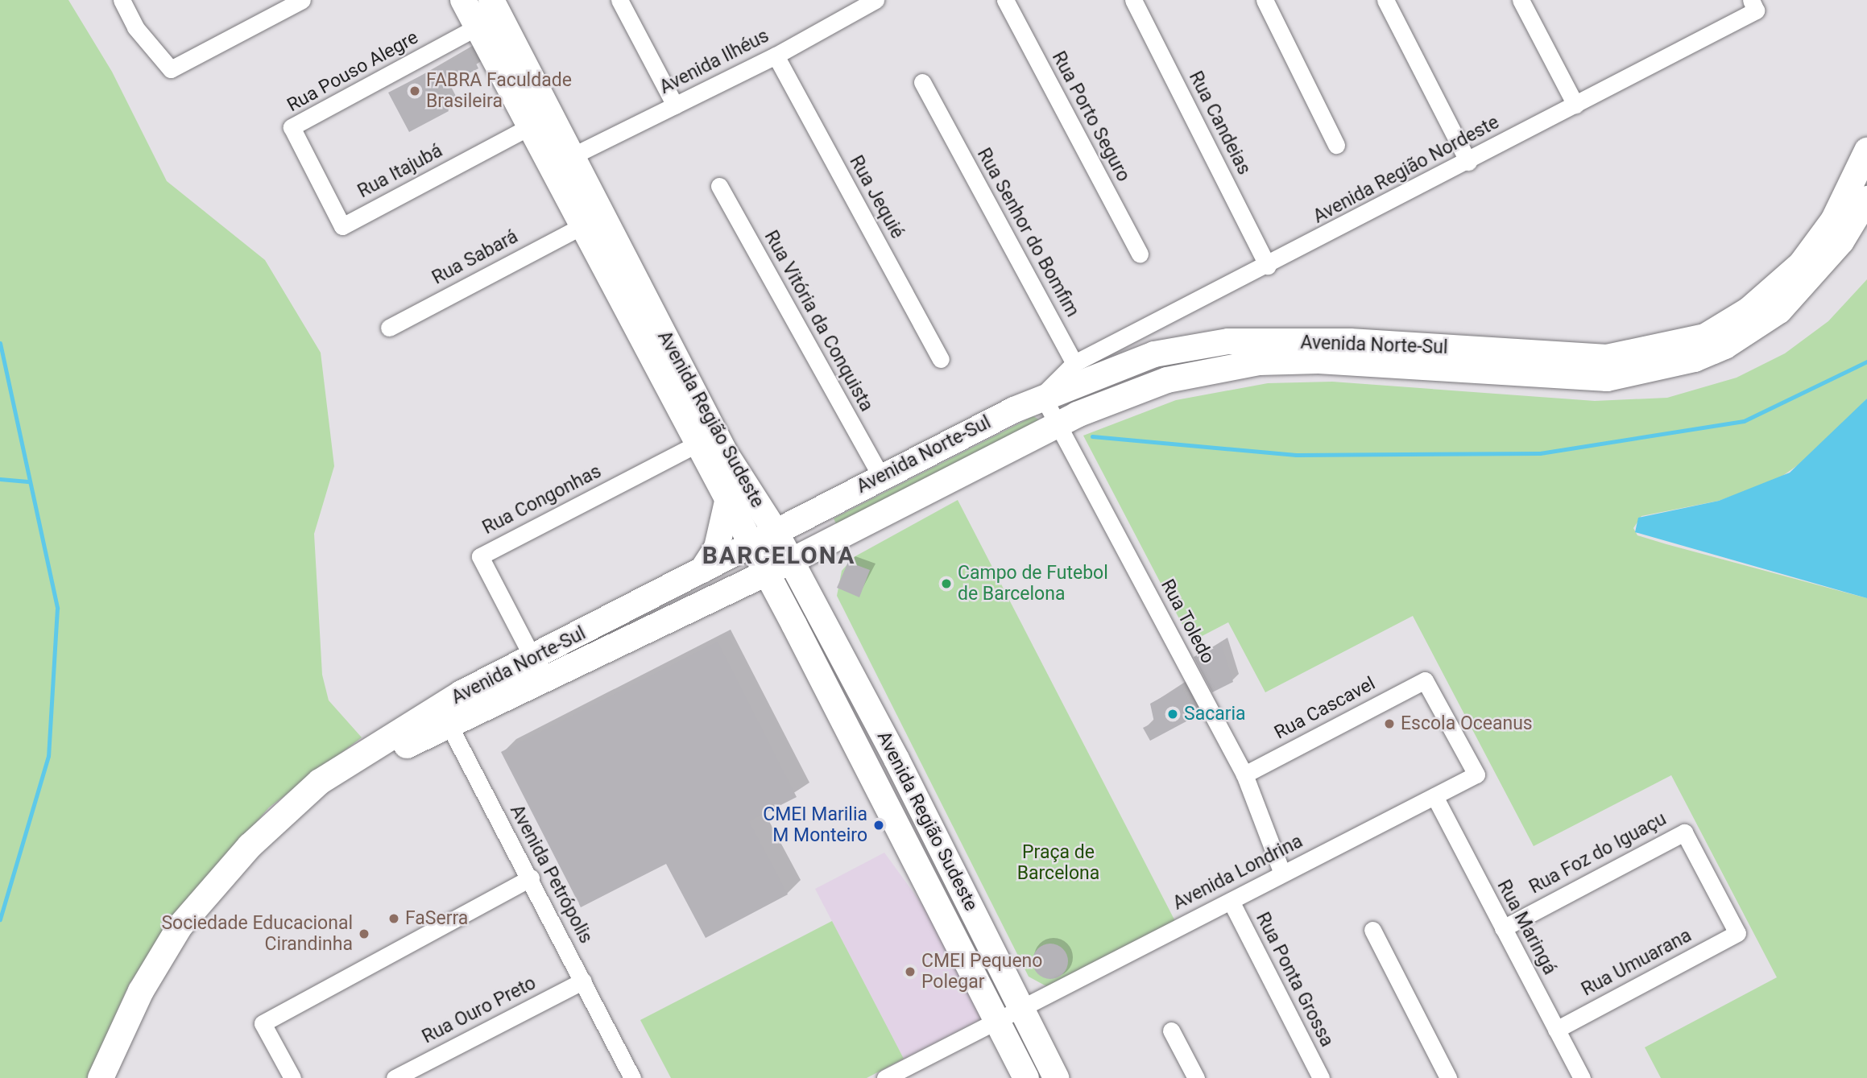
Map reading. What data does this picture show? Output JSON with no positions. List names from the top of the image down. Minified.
{"streets":{"main road":["Avenida Norte-Sul","Avenida Região Sudeste"],"street":["Avenida Ilhéus","Rua Pouso Alegre","Rua Porto Seguro","Rua Candeias","Avenida Região Nordeste","Rua Itajubá","Rua Jequié","Rua Senhor do Bomfim","Rua Sabará","Rua Vitória da Conquista","Rua Congonhas","Rua Toledo","Rua Cascavel","Rua Foz do Iguaçu","Avenida Londrina","Avenida Petrópolis","Rua Maringá","Rua Umuarana","Rua Ponta Grossa","Rua Ouro Preto"]},"crossings":[["Avenida Ilhéus","Rua Jequié"],["Avenida Ilhéus","Avenida Região Sudeste"],["Rua Pouso Alegre","Rua Itajubá"],["Rua Pouso Alegre","Avenida Região Sudeste"],["Rua Candeias","Avenida Região Nordeste"],["Avenida Região Nordeste","Rua Senhor do Bomfim"],["Rua Itajubá","Avenida Região Sudeste"],["Rua Sabará","Avenida Região Sudeste"],["Rua Vitória da Conquista","Avenida Norte-Sul"],["Avenida Norte-Sul","Avenida Região Sudeste"],["Avenida Norte-Sul","Rua Congonhas"],["Avenida Norte-Sul","Rua Toledo"],["Avenida Norte-Sul","Avenida Petrópolis"],["Avenida Região Sudeste","Rua Congonhas"],["Avenida Região Sudeste","Avenida Londrina"],["Rua Toledo","Rua Cascavel"],["Rua Toledo","Avenida Londrina"],["Rua Cascavel","Avenida Londrina"],["Rua Foz do Iguaçu","Rua Maringá"],["Rua Foz do Iguaçu","Rua Umuarana"],["Avenida Londrina","Rua Maringá"],["Avenida Londrina","Rua Ponta Grossa"],["Avenida Petrópolis","Rua Ouro Preto"],["Rua Maringá","Rua Umuarana"]],"districts":["BARCELONA"],"parks":["Praça de Barcelona"],"places":["FABRA Faculdade Brasileira","Campo de Futebol de Barcelona","Sacaria","Escola Oceanus","CMEI Marilia M Monteiro","FaSerra","Sociedade Educacional Cirandinha","CMEI Pequeno Polegar"]}
